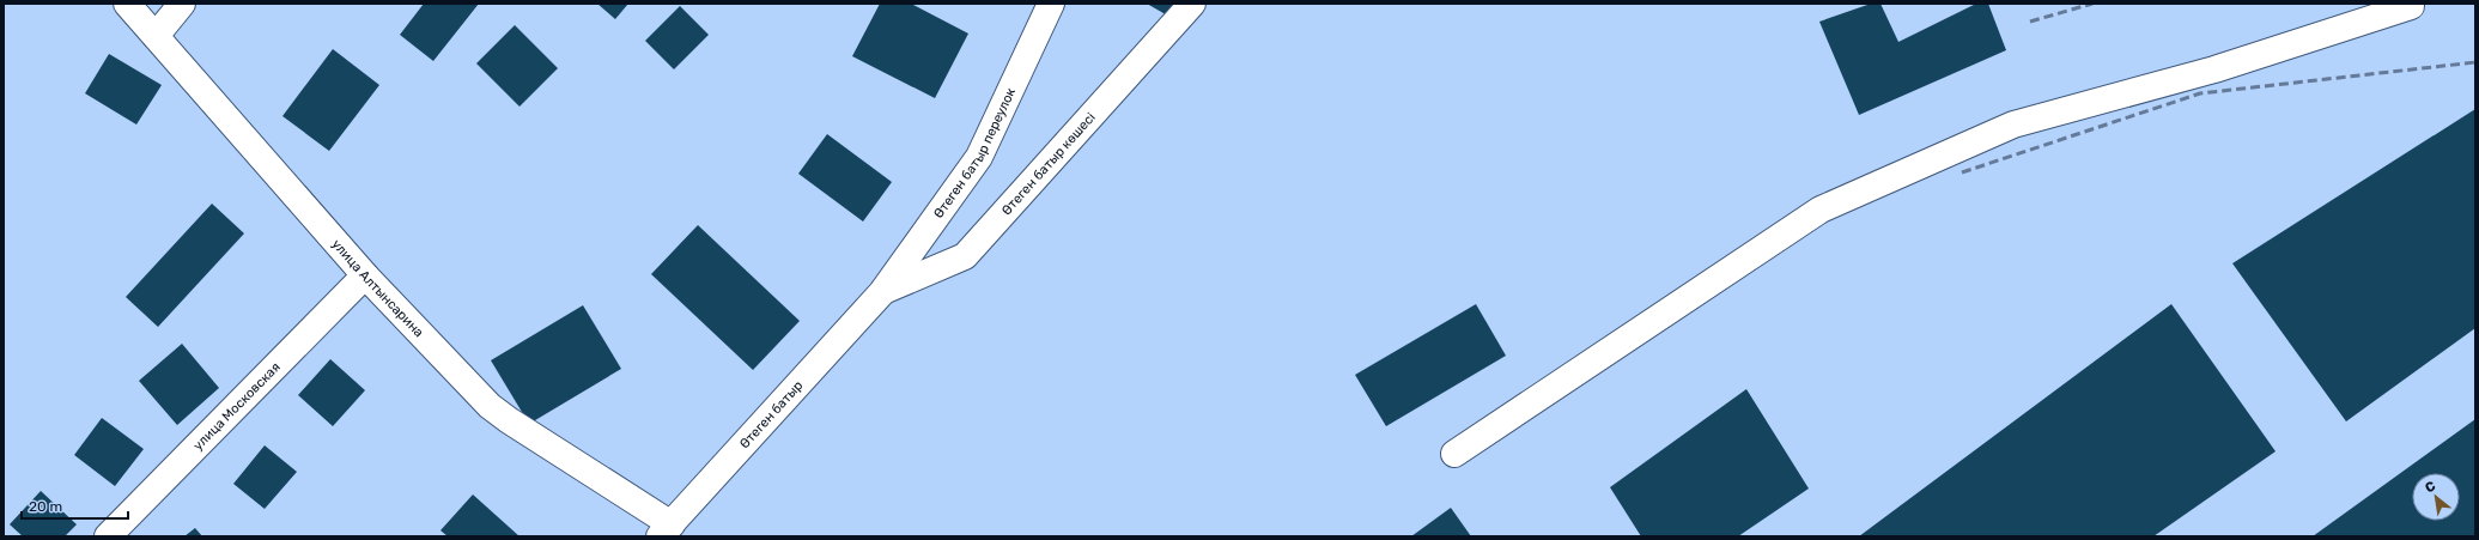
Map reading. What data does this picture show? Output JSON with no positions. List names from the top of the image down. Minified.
{"streets":{"street":["Өтеген батыр переулок","Өтеген батыр көшесі","улица Алтынсарина","улица Московская","Өтеген батыр"]},"crossings":[["Өтеген батыр переулок","Өтеген батыр көшесі"],["Өтеген батыр переулок","Өтеген батыр"],["Өтеген батыр көшесі","Өтеген батыр"],["улица Алтынсарина","улица Московская"],["улица Алтынсарина","Өтеген батыр"]],"scale_bar":"20 m","north":"top left"}
